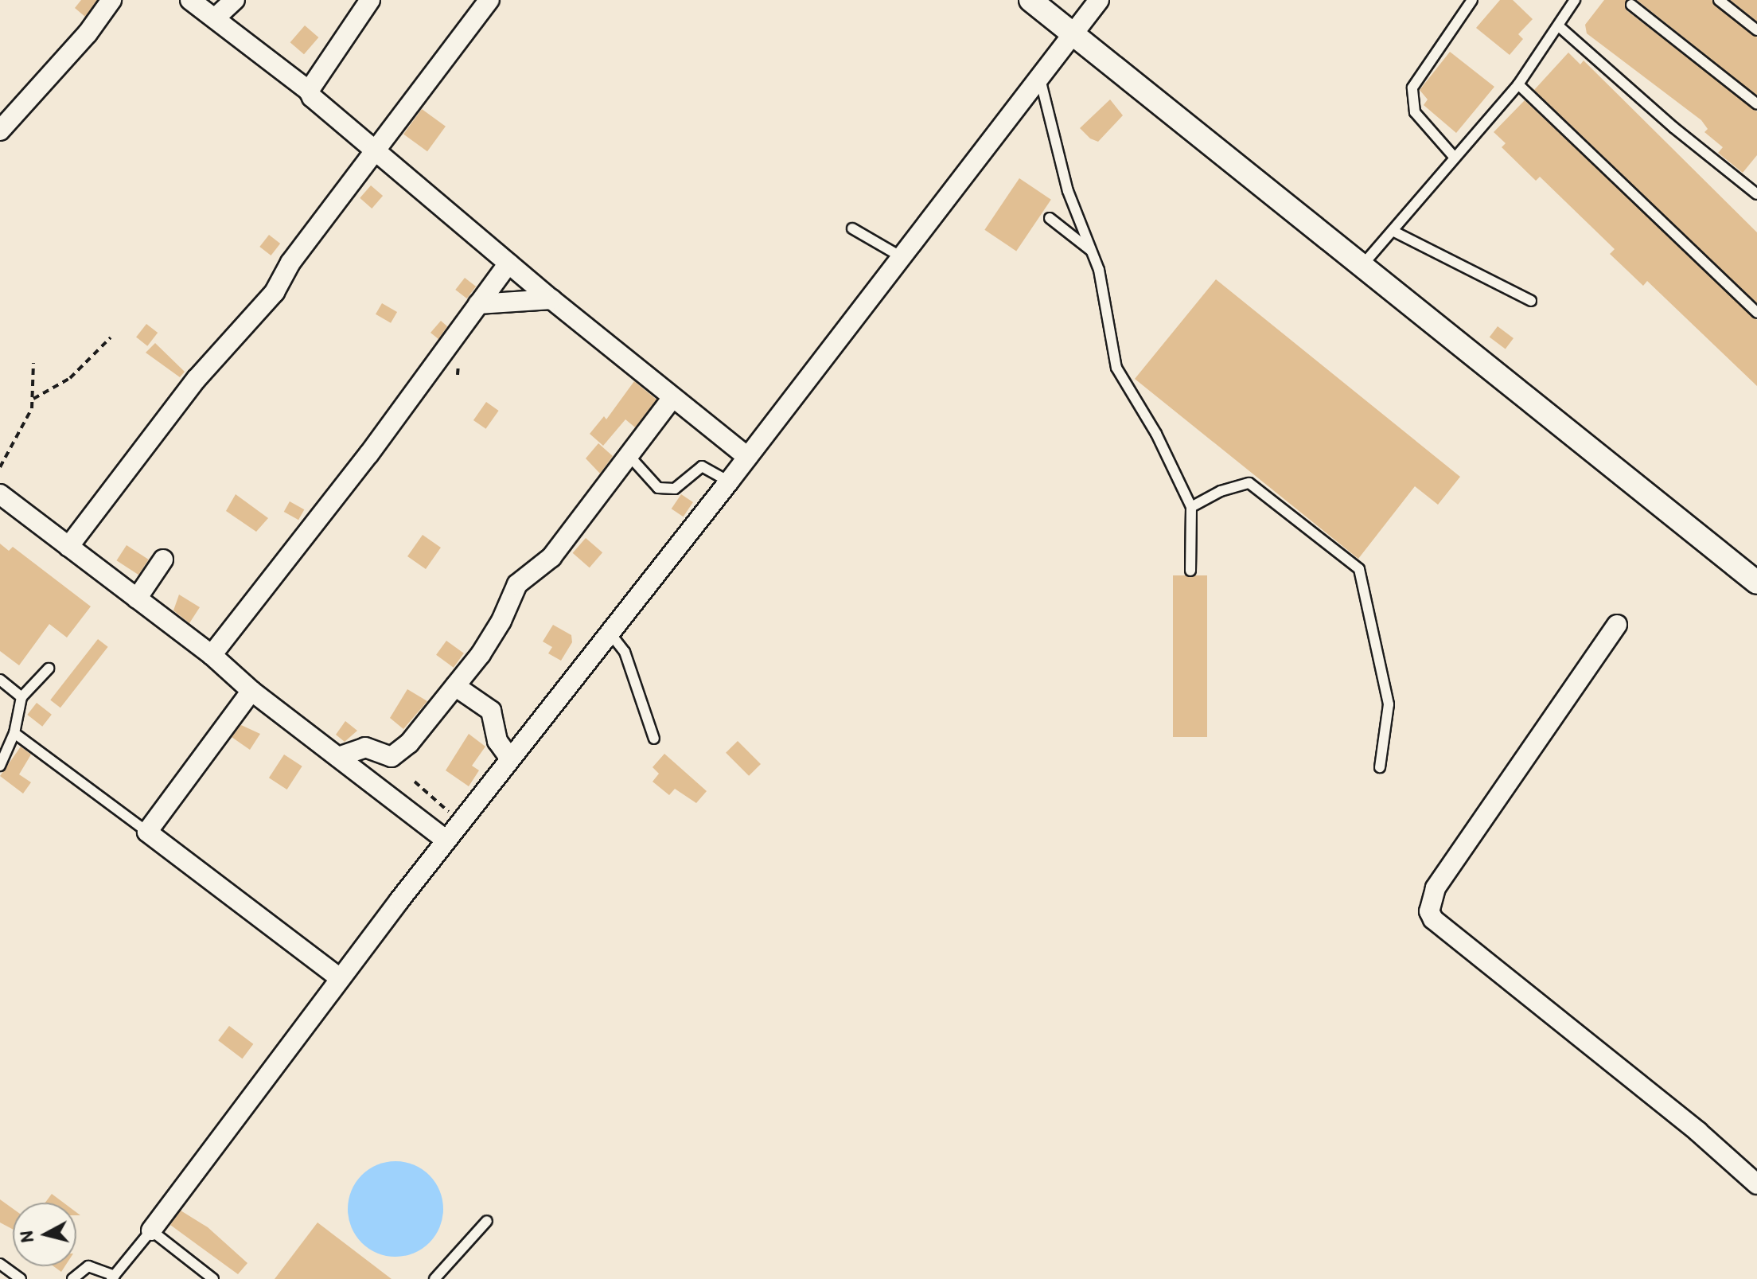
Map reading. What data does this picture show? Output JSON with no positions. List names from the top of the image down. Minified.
{"north":"left"}
